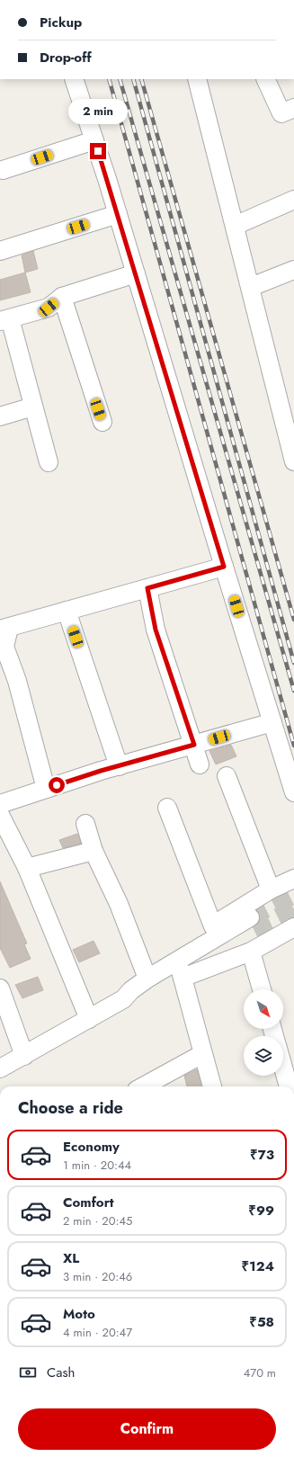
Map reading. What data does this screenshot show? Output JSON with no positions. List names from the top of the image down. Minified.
{"north":"bottom right","page":{"banner":["Pickup","Drop-off"],"bubble":"2 min","heading":"Choose a ride","list":[{"name":"Economy","note":"1 min · 20:44","value":"₹73"},{"name":"Comfort","note":"2 min · 20:45","value":"₹99"},{"name":"XL","note":"3 min · 20:46","value":"₹124"},{"name":"Moto","note":"4 min · 20:47","value":"₹58"}],"pay":["Cash","470 m"],"buttons":"Confirm"}}
